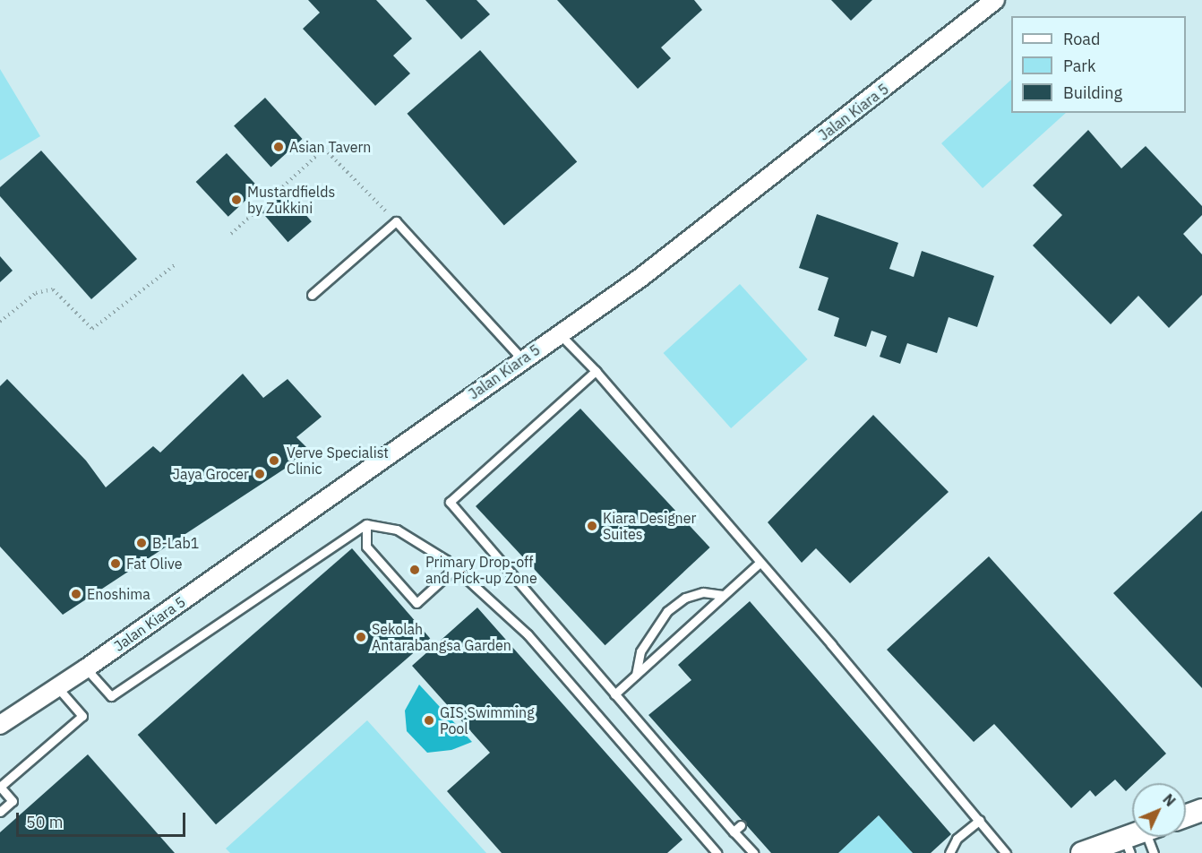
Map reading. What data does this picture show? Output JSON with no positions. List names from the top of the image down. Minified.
{"streets":{"street":["Jalan Kiara 5"]},"places":["Asian Tavern","Mustardfields by Zukkini","Verve Specialist Clinic","Jaya Grocer","Kiara Designer Suites","B-Lab1","Fat Olive","Primary Drop-off and Pick-up Zone","Enoshima","Sekolah Antarabangsa Garden","GIS Swimming Pool"],"legend":["Road","Park","Building"],"scale_bar":"50 m","north":"top right"}
